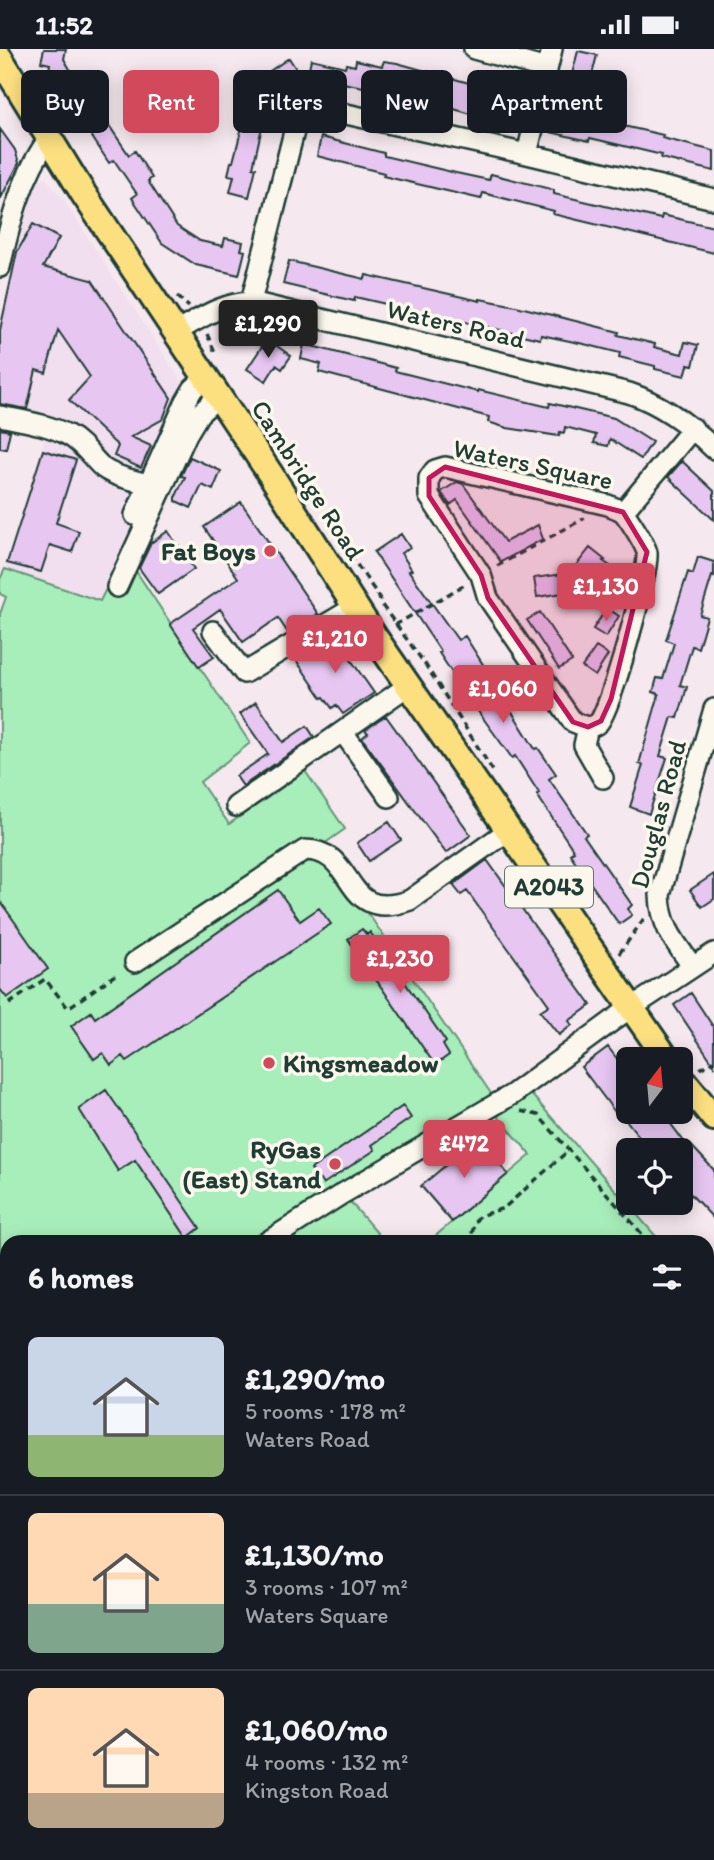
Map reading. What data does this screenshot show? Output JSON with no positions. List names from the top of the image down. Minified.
{"streets":{"main road":["Cambridge Road","A2043"],"street":["Waters Road","Waters Square","Douglas Road"]},"crossings":[["Waters Road","Waters Square"],["Waters Road","Cambridge Road"],["Cambridge Road","A2043"]],"places":["Fat Boys","Kingsmeadow","RyGas (East) Stand"],"north":"top","page":{"status":"11:52","chip":["Buy","Rent","Filters","New","Apartment"],"price":["£1,290","£1,130","£1,210","£1,060","£1,230","£472"],"heading":"6 homes","list":[{"name":"£1,290/mo","note":"5 rooms · 178 m² · Waters Road"},{"name":"£1,130/mo","note":"3 rooms · 107 m² · Waters Square"},{"name":"£1,060/mo","note":"4 rooms · 132 m² · Kingston Road"}]}}
